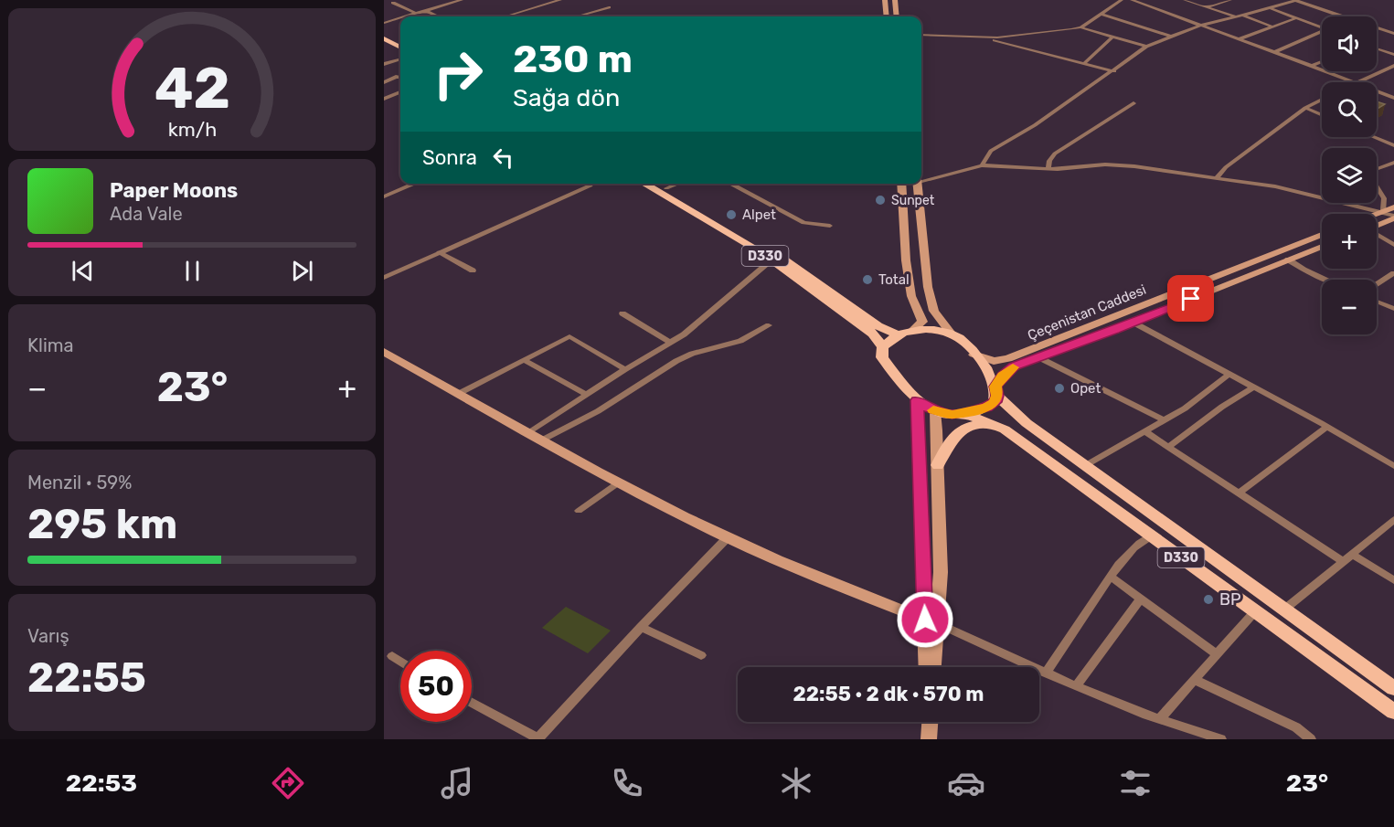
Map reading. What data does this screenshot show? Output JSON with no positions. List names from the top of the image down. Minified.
{"streets":{"main road":["D330","Çeçenistan Caddesi"]},"crossings":[["D330","Çeçenistan Caddesi"]],"places":["Sunpet","Alpet","Total","Opet","BP"],"page":{"map_buttons":["+","−"],"turn":["230 m","Sağa dön"],"then":"Sonra","song":["Paper Moons","Ada Vale"],"tile":["Klima",["Menzil · 59%","295 km"],["Varış","22:55"]],"heat":["−","23°","+"],"limit":"50","trip":"22:55 · 2 dk · 570 m","tabs":["22:53","23°"],"gauge":["42","km/h"]}}
